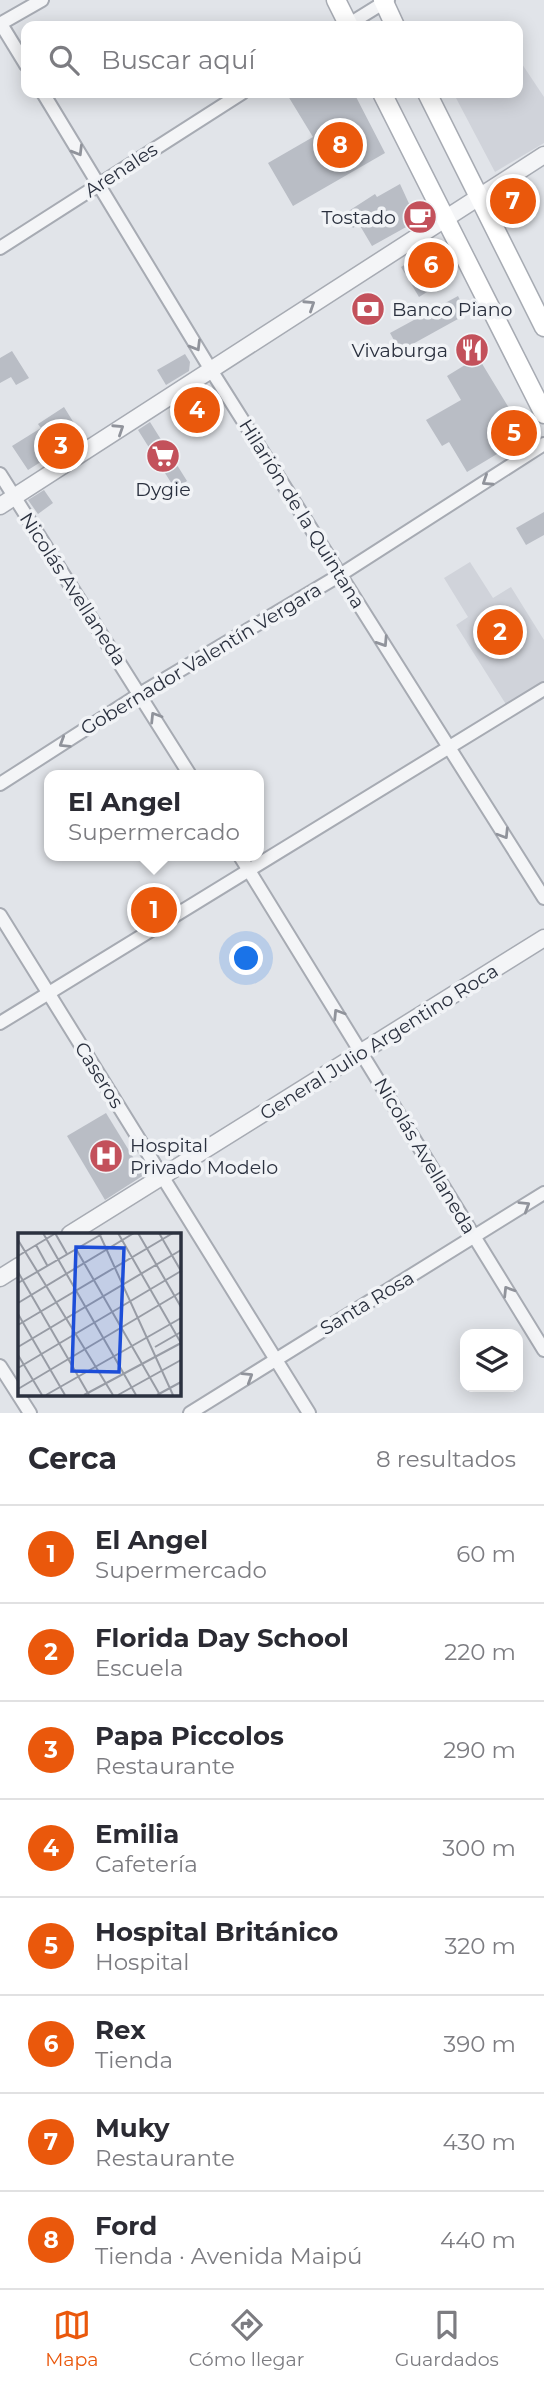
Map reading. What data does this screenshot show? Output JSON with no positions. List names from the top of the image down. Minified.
{"streets":{"street":["Arenales","Hilarión de la Quintana","Nicolás Avellaneda","Gobernador Valentín Vergara","General Julio Argentino Roca","Caseros","Santa Rosa"]},"crossings":[["Arenales","Hilarión de la Quintana"],["Hilarión de la Quintana","Gobernador Valentín Vergara"],["Nicolás Avellaneda","Gobernador Valentín Vergara"],["Nicolás Avellaneda","General Julio Argentino Roca"],["Nicolás Avellaneda","Santa Rosa"],["General Julio Argentino Roca","Caseros"],["Caseros","Santa Rosa"]],"one_way":["Hilarión de la Quintana","Nicolás Avellaneda","Gobernador Valentín Vergara","Santa Rosa"],"places":{"cafe":["Tostado"],"bank":["Banco Piano"],"restaurant":["Vivaburga"],"supermarket":["Dygie"],"hospital":["Hospital Privado Modelo"]},"page":{"search":"Buscar aquí","pins":["8","7","6","4","5","3","2","1"],"popup":["El Angel","Supermercado"],"heading":["Cerca","8 resultados"],"list":[{"mark":"1","name":"El Angel","note":"Supermercado","value":"60 m"},{"mark":"2","name":"Florida Day School","note":"Escuela","value":"220 m"},{"mark":"3","name":"Papa Piccolos","note":"Restaurante","value":"290 m"},{"mark":"4","name":"Emilia","note":"Cafetería","value":"300 m"},{"mark":"5","name":"Hospital Británico","note":"Hospital","value":"320 m"},{"mark":"6","name":"Rex","note":"Tienda","value":"390 m"},{"mark":"7","name":"Muky","note":"Restaurante","value":"430 m"},{"mark":"8","name":"Ford","note":"Tienda · Avenida Maipú","value":"440 m"}],"nav":["Mapa","Cómo llegar","Guardados"]}}
